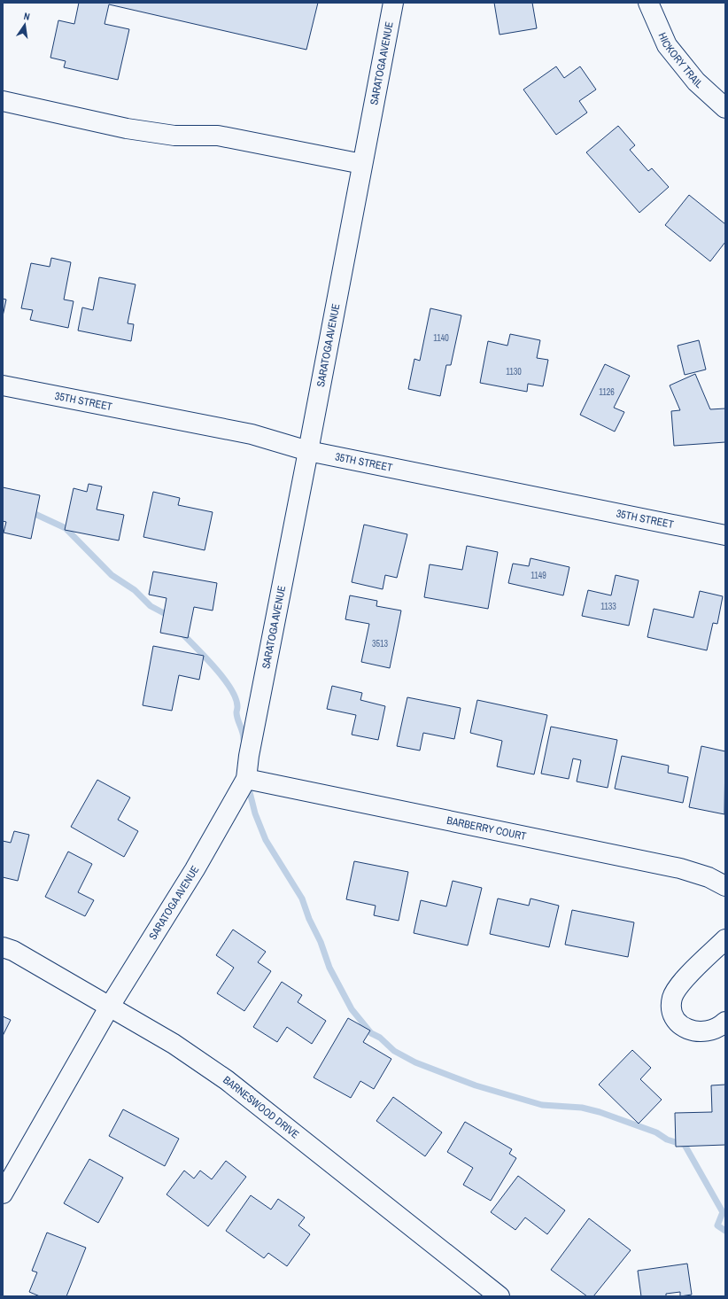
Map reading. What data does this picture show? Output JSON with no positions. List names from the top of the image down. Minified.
{"streets":{"street":["HICKORY TRAIL","SARATOGA AVENUE","35TH STREET","BARBERRY COURT","BARNESWOOD DRIVE"]},"crossings":[["SARATOGA AVENUE","35TH STREET"],["SARATOGA AVENUE","BARBERRY COURT"],["SARATOGA AVENUE","BARNESWOOD DRIVE"]],"house_numbers":["1140","1130","1126","1149","1133","3513"],"north":"top"}
